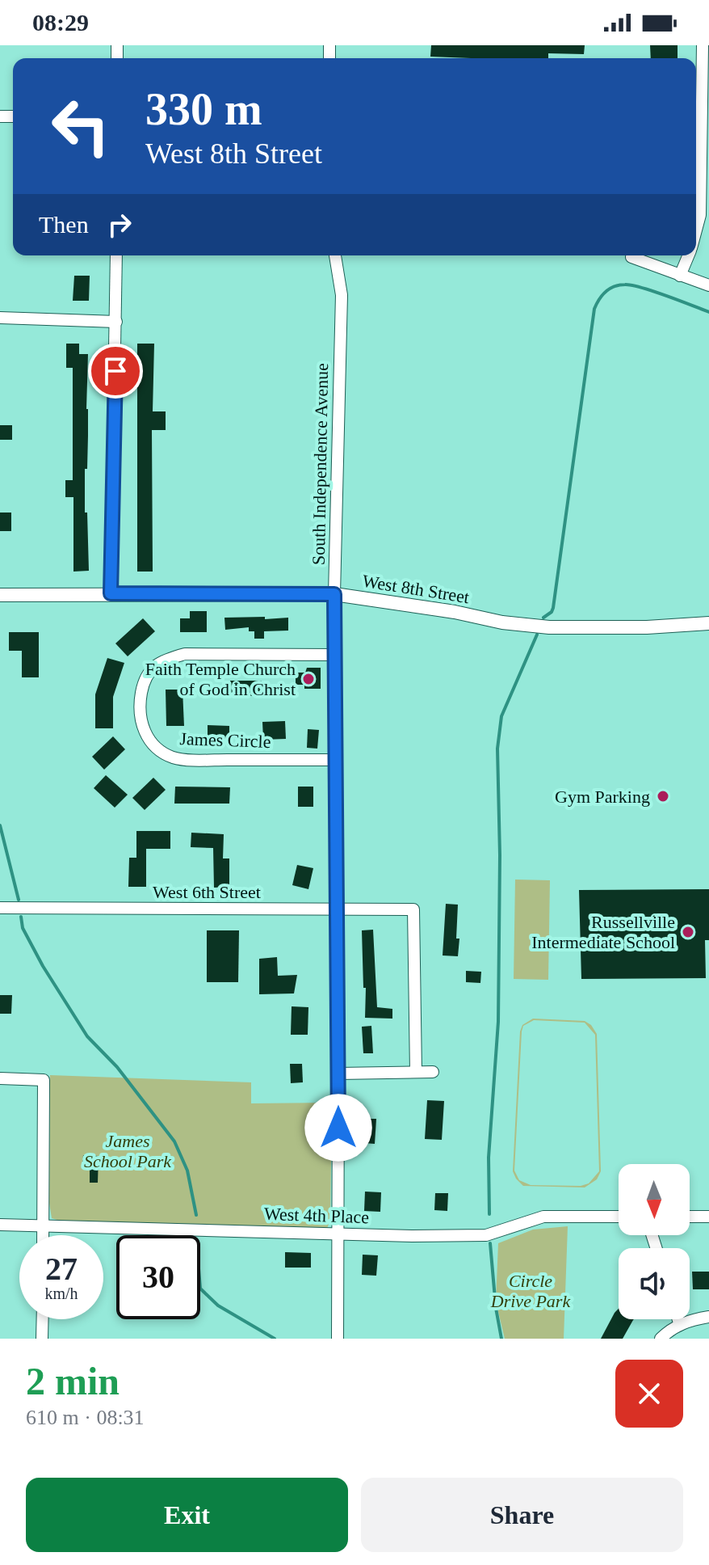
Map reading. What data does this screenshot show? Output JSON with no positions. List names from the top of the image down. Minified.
{"streets":{"street":["South Independence Avenue","West 8th Street","James Circle","West 6th Street","West 4th Place"]},"crossings":[["South Independence Avenue","West 8th Street"],["South Independence Avenue","James Circle"],["South Independence Avenue","West 6th Street"],["South Independence Avenue","West 4th Place"]],"parks":["James School Park","Circle Drive Park"],"places":["Faith Temple Church of God in Christ","Gym Parking","Russellville Intermediate School"],"north":"bottom","page":{"status":"08:29","turn":["330 m","West 8th Street"],"then":"Then","speed":"27 km/h","limit":"30","heading":["2 min","610 m · 08:31"],"buttons":["Exit","Share"]}}
